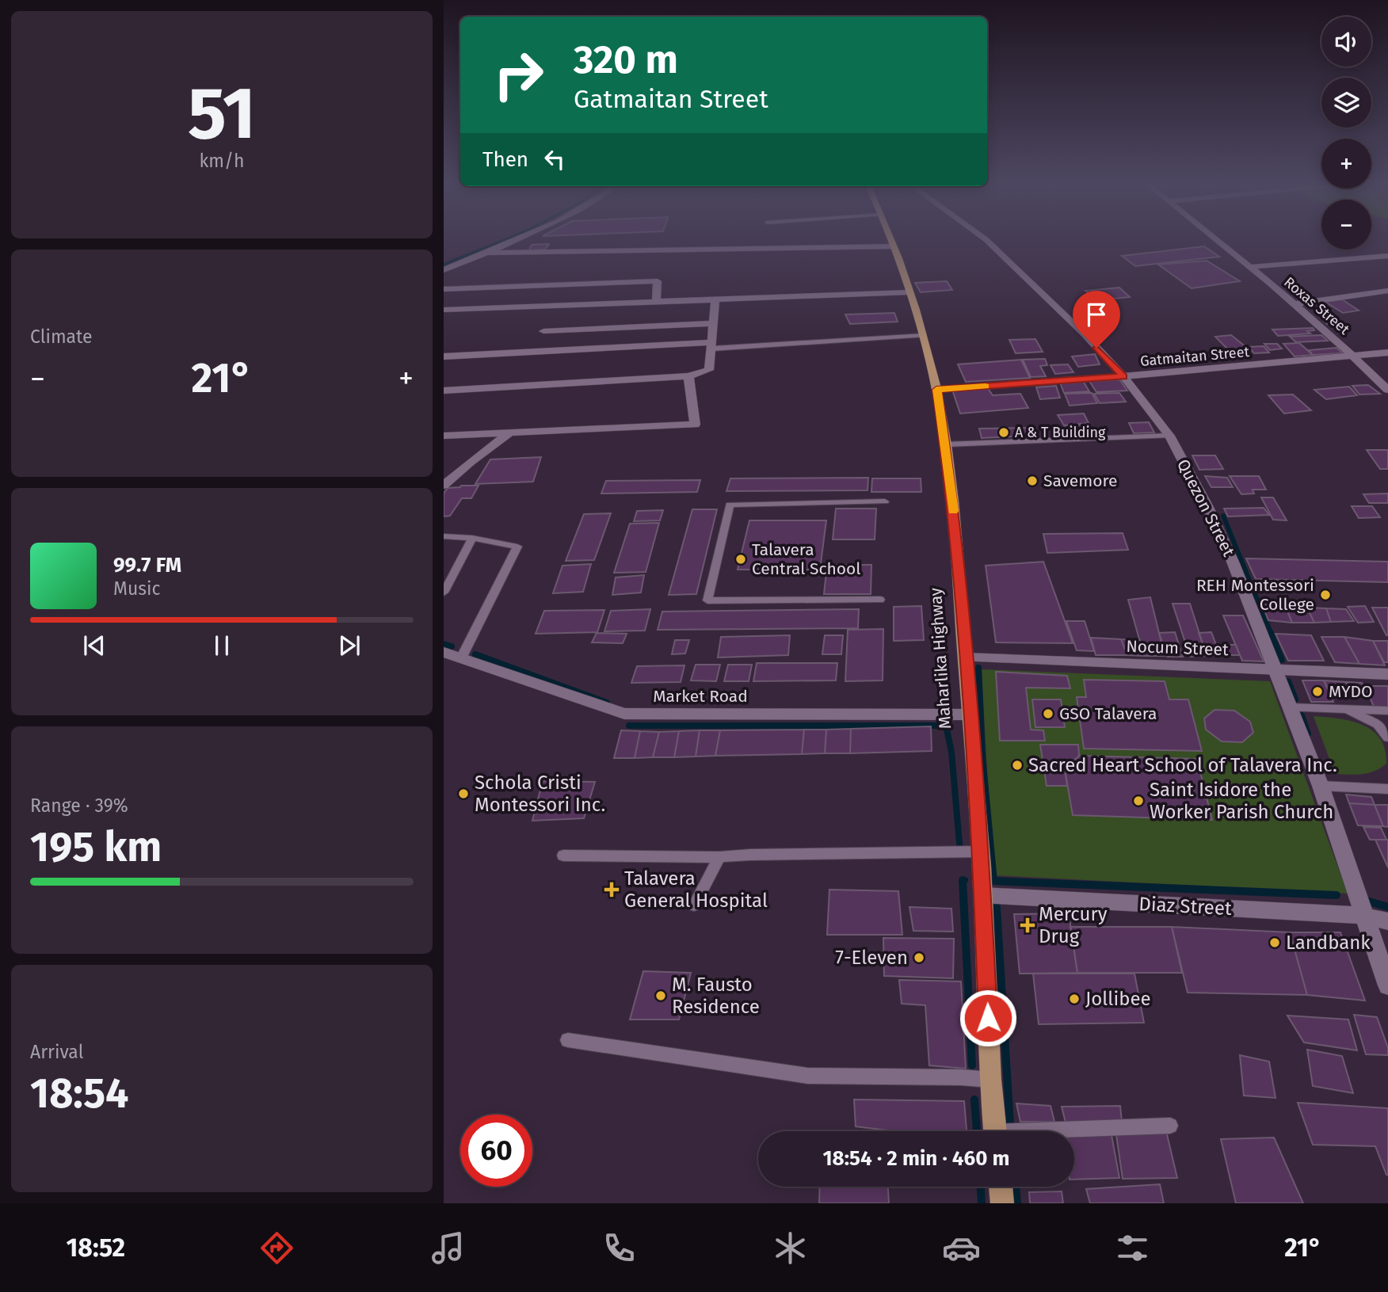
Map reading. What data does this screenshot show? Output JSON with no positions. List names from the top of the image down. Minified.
{"streets":{"main road":["Maharlika Highway"],"street":["Roxas Street","Gatmaitan Street","Quezon Street","Nocum Street","Market Road","Diaz Street"]},"crossings":[["Roxas Street","Gatmaitan Street"],["Gatmaitan Street","Quezon Street"],["Gatmaitan Street","Maharlika Highway"],["Quezon Street","Nocum Street"],["Quezon Street","Diaz Street"],["Nocum Street","Maharlika Highway"],["Maharlika Highway","Market Road"],["Maharlika Highway","Diaz Street"]],"places":{"other":["A & T Building","Savemore","Talavera Central School","REH Montessori College","MYDO","GSO Talavera","Sacred Heart School of Talavera Inc.","Schola Cristi Montessori Inc.","Saint Isidore the Worker Parish Church","Landbank","7-Eleven","M. Fausto Residence","Jollibee"],"health":["Talavera General Hospital","Mercury Drug"]},"page":{"tile":[["51","km/h"],"Climate",["Range · 39%","195 km"],["Arrival","18:54"]],"map_buttons":["+","−"],"turn":["320 m","Gatmaitan Street"],"then":"Then","heat":["−","21°","+"],"song":["99.7 FM","Music"],"limit":"60","trip":"18:54 · 2 min · 460 m","tabs":["18:52","21°"]}}
